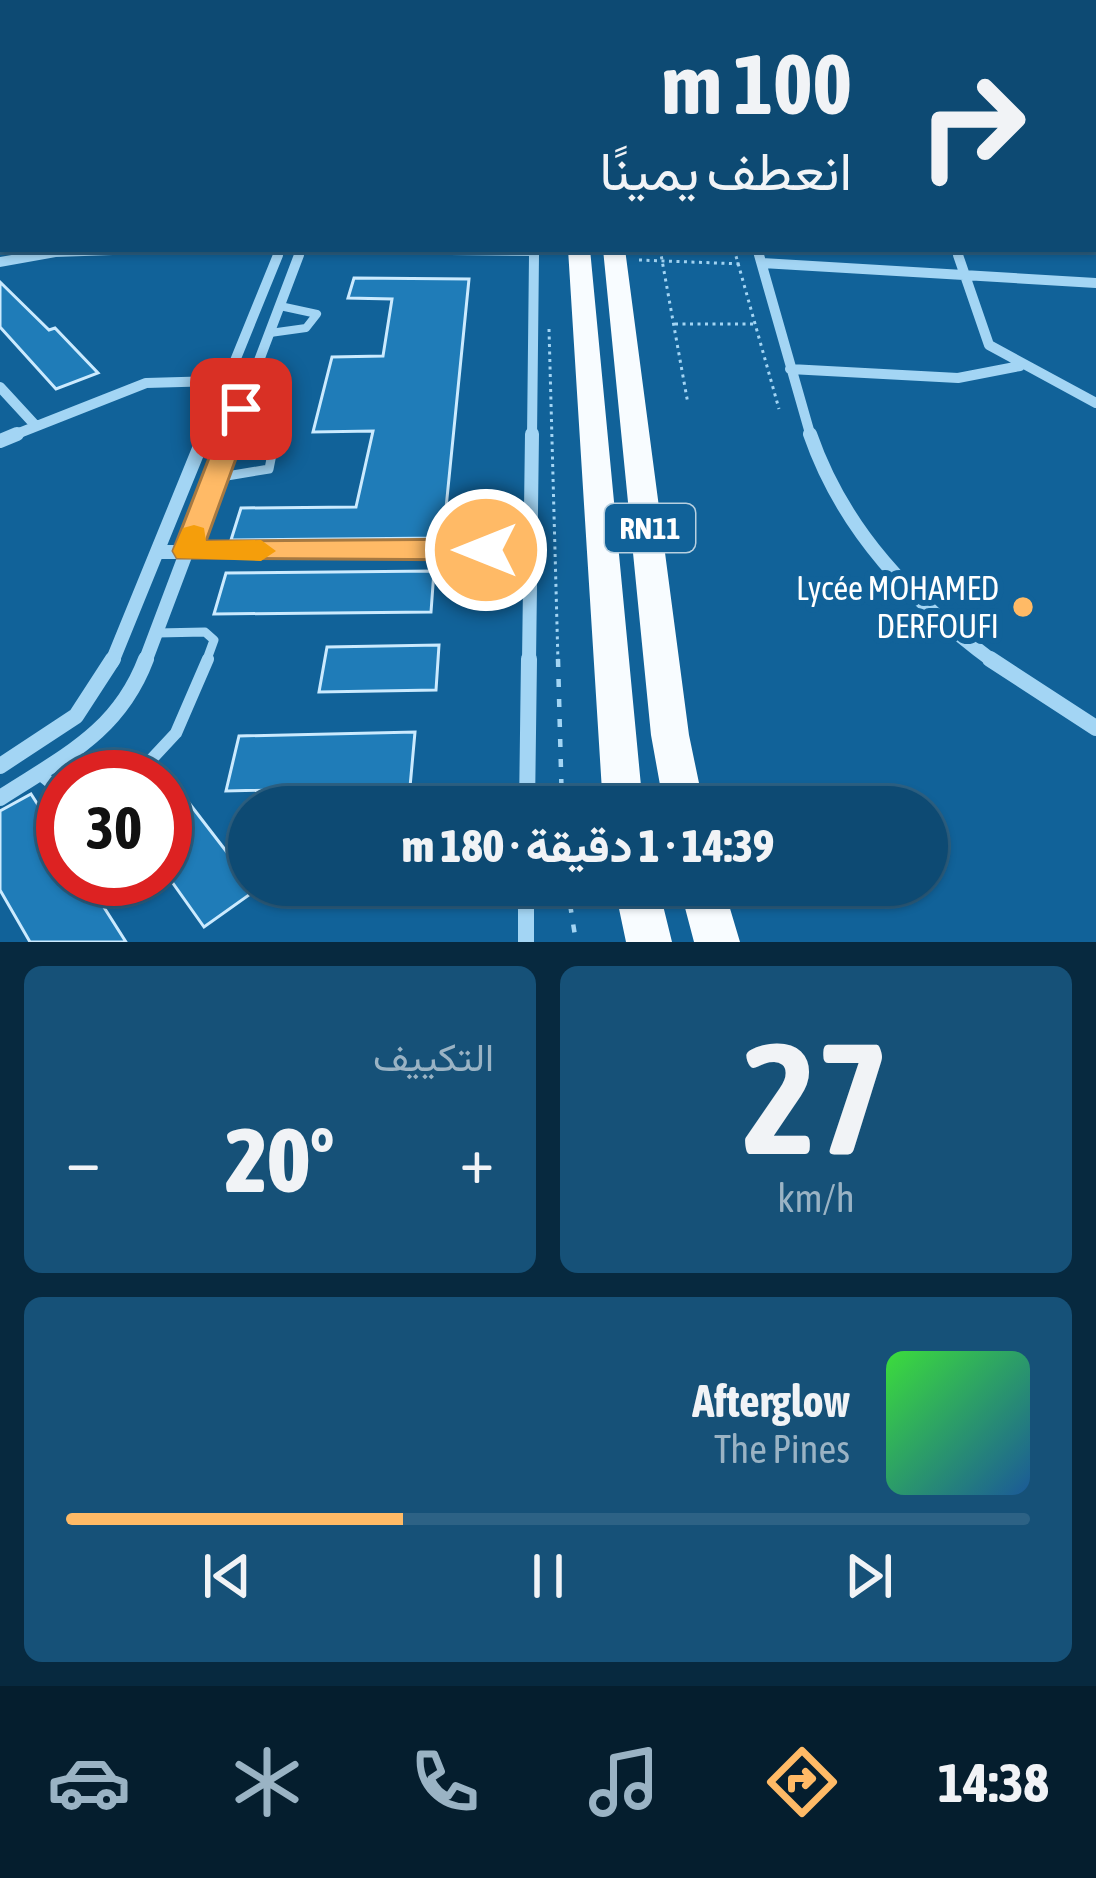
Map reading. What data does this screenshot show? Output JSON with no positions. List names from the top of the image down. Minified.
{"streets":{"highway":["RN11"]},"places":["Lycée MOHAMED DERFOUFI"],"page":{"turn":["100 m","انعطف يمينًا"],"limit":"30","trip":"14:39 · 1 دقيقة · 180 m","tile":[["27","km/h"],"التكييف"],"heat":["−","20°","+"],"song":["Afterglow","The Pines"],"tabs":"14:38"}}
